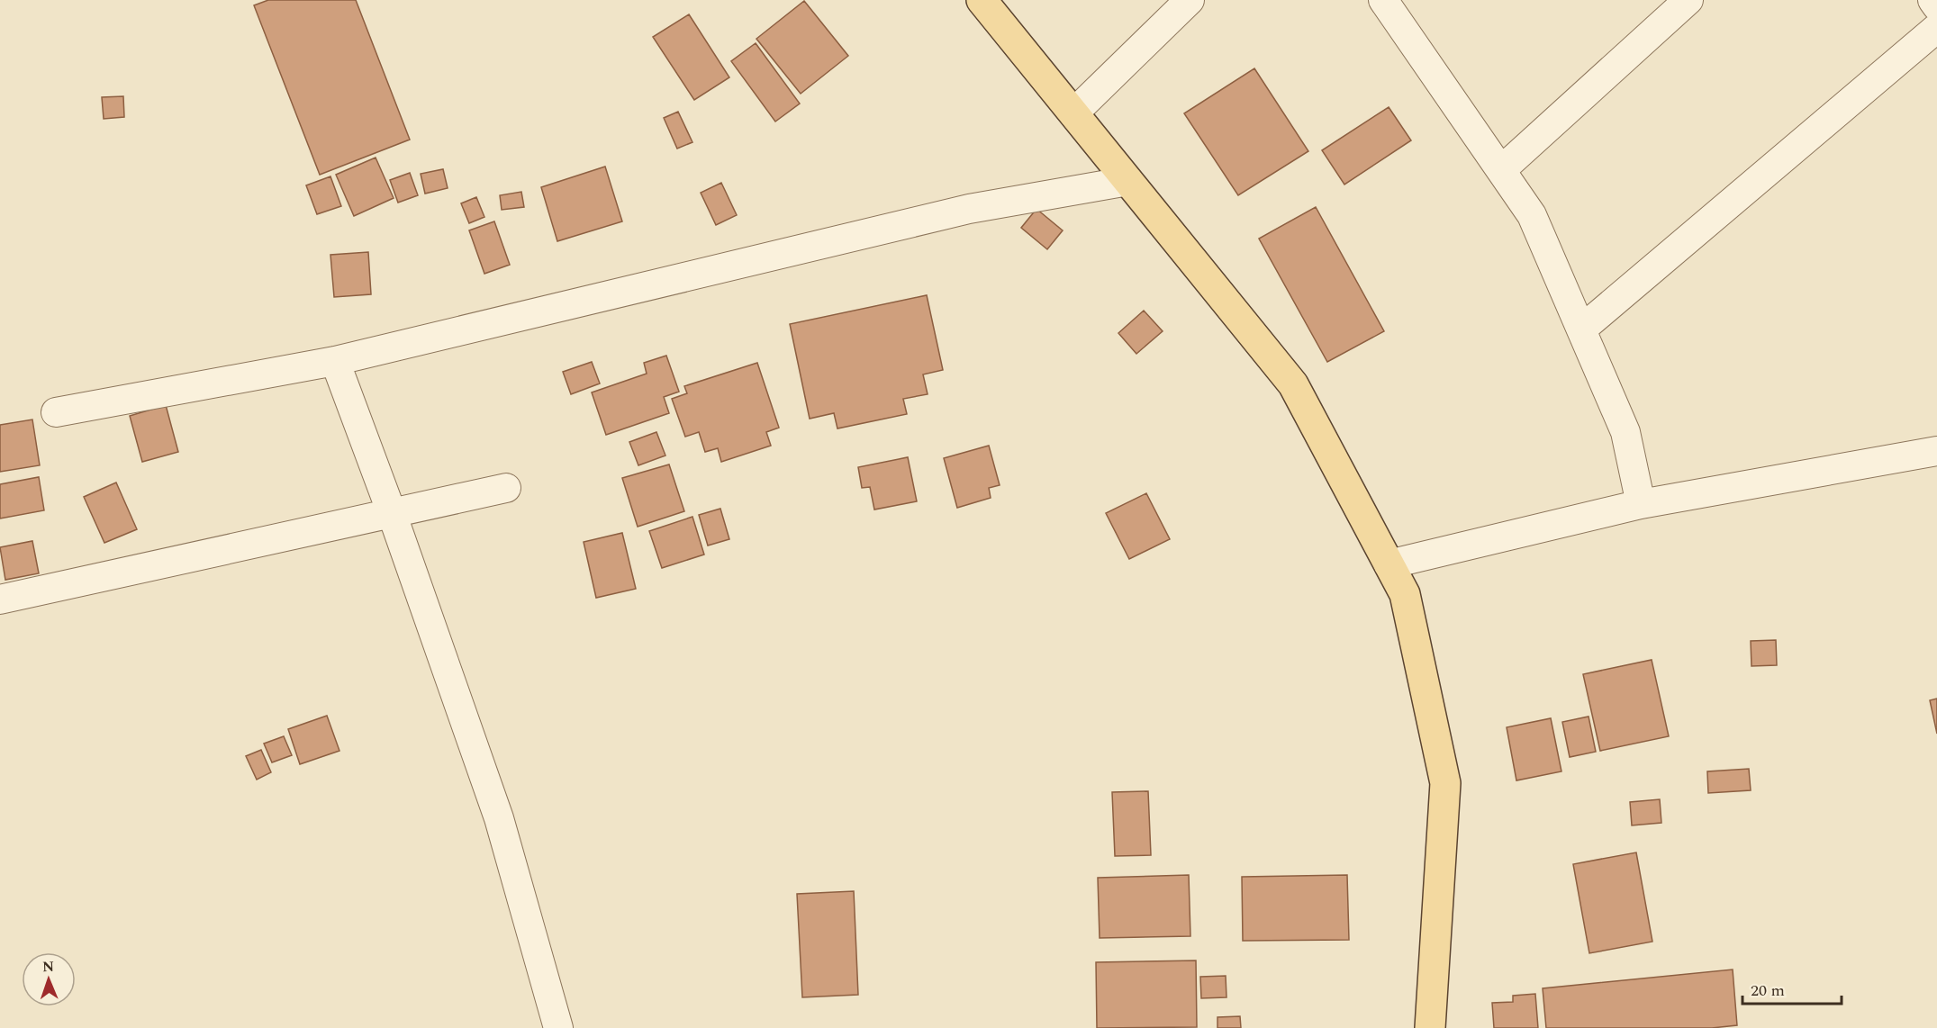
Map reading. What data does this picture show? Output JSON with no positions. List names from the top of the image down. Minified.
{"scale_bar":"20 m","north":"top"}
